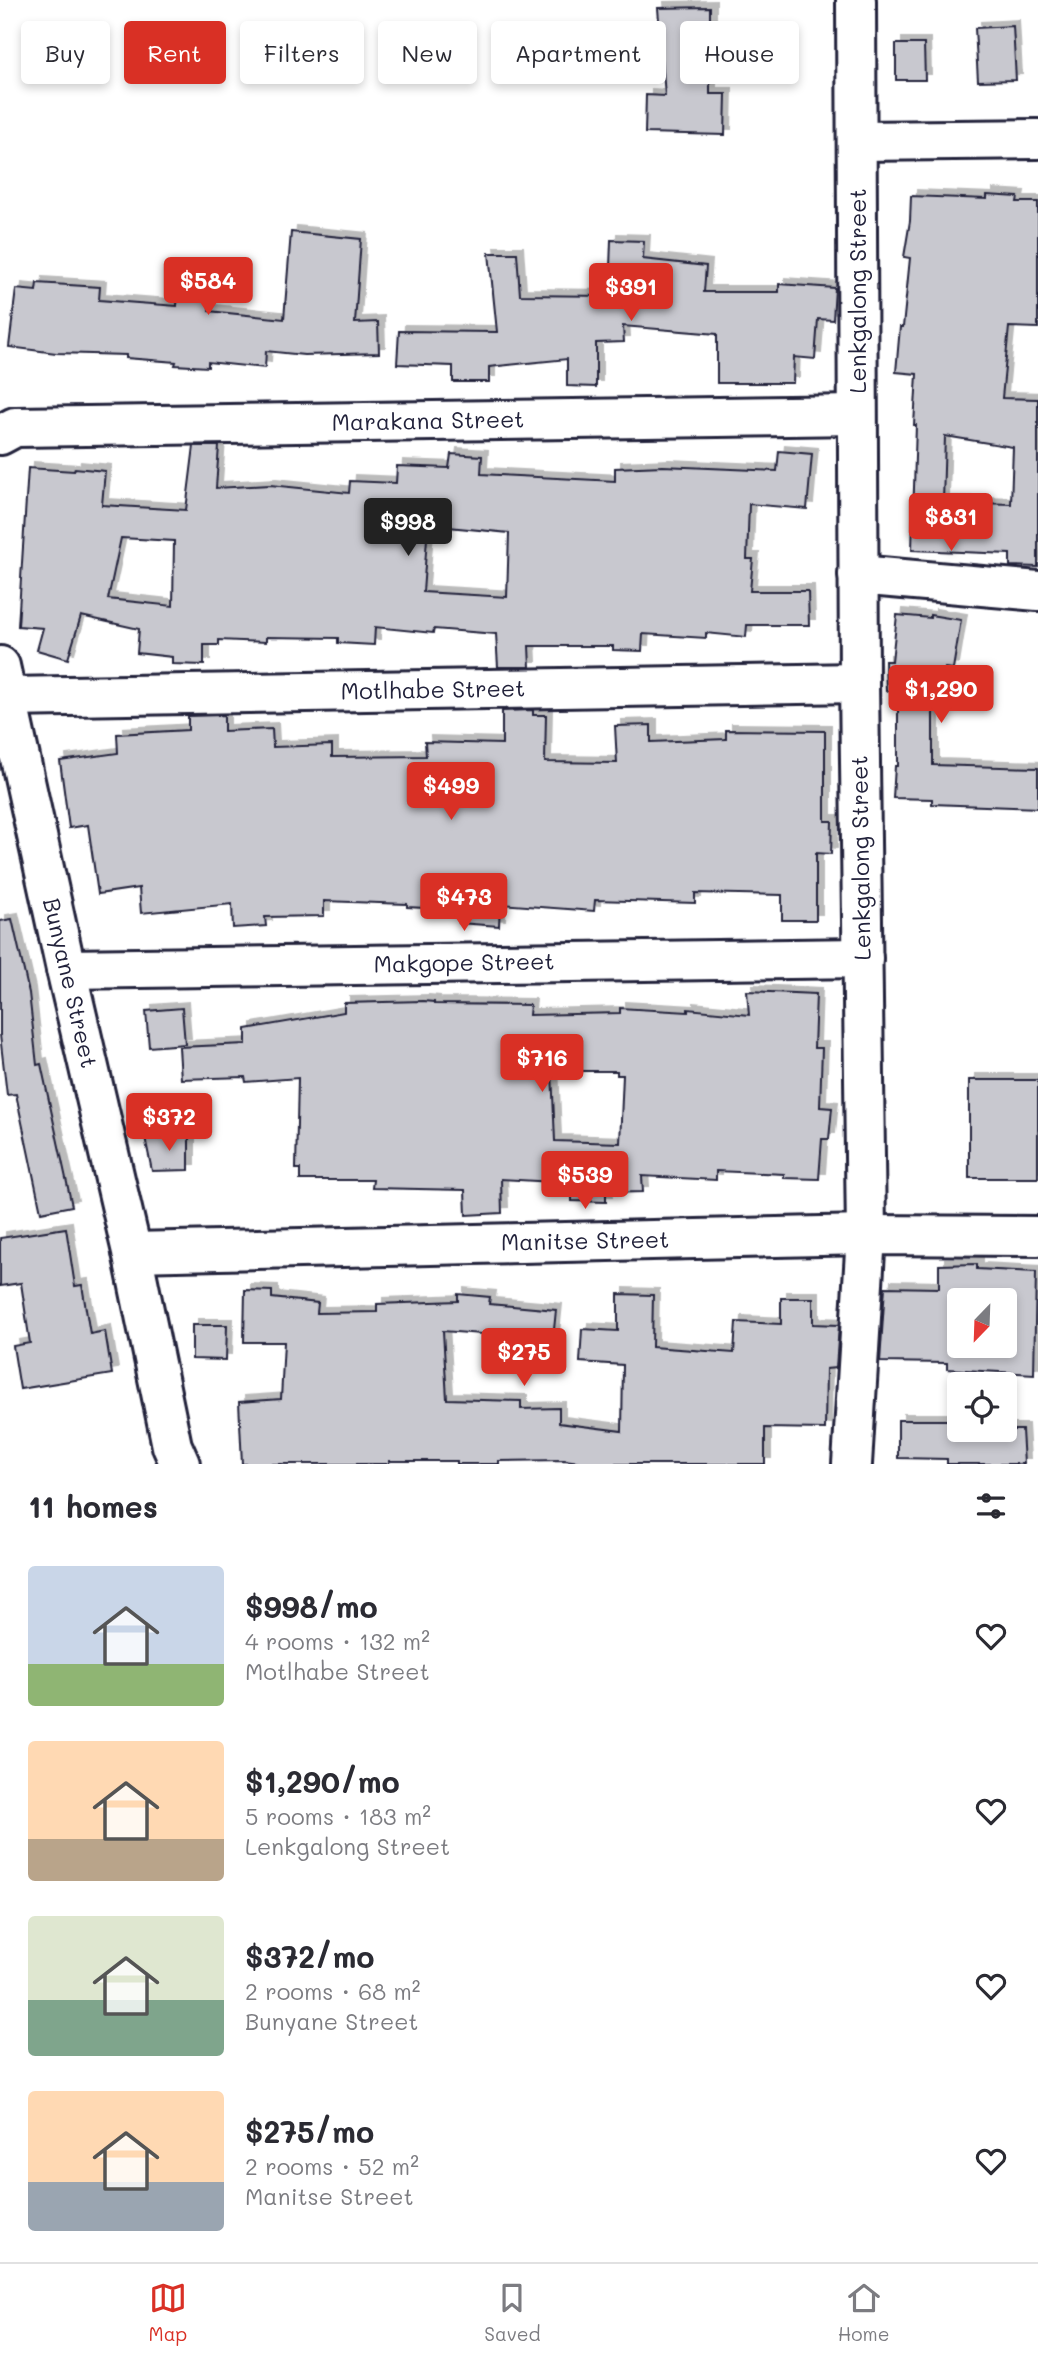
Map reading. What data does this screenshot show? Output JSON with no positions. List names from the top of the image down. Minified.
{"streets":{"street":["Lenkgalong Street","Marakana Street","Motlhabe Street","Makgope Street","Bunyane Street","Manitse Street"]},"crossings":[["Lenkgalong Street","Marakana Street"],["Lenkgalong Street","Motlhabe Street"],["Lenkgalong Street","Makgope Street"],["Lenkgalong Street","Manitse Street"],["Motlhabe Street","Bunyane Street"],["Makgope Street","Bunyane Street"],["Bunyane Street","Manitse Street"]],"north":"bottom left","page":{"chip":["Buy","Rent","Filters","New","Apartment","House"],"price":["$584","$391","$831","$998","$1,290","$499","$473","$716","$372","$539","$275"],"heading":"11 homes","list":[{"name":"$998/mo","note":"4 rooms · 132 m² · Motlhabe Street"},{"name":"$1,290/mo","note":"5 rooms · 183 m² · Lenkgalong Street"},{"name":"$372/mo","note":"2 rooms · 68 m² · Bunyane Street"},{"name":"$275/mo","note":"2 rooms · 52 m² · Manitse Street"}],"tabs":["Map","Saved","Home"]}}
